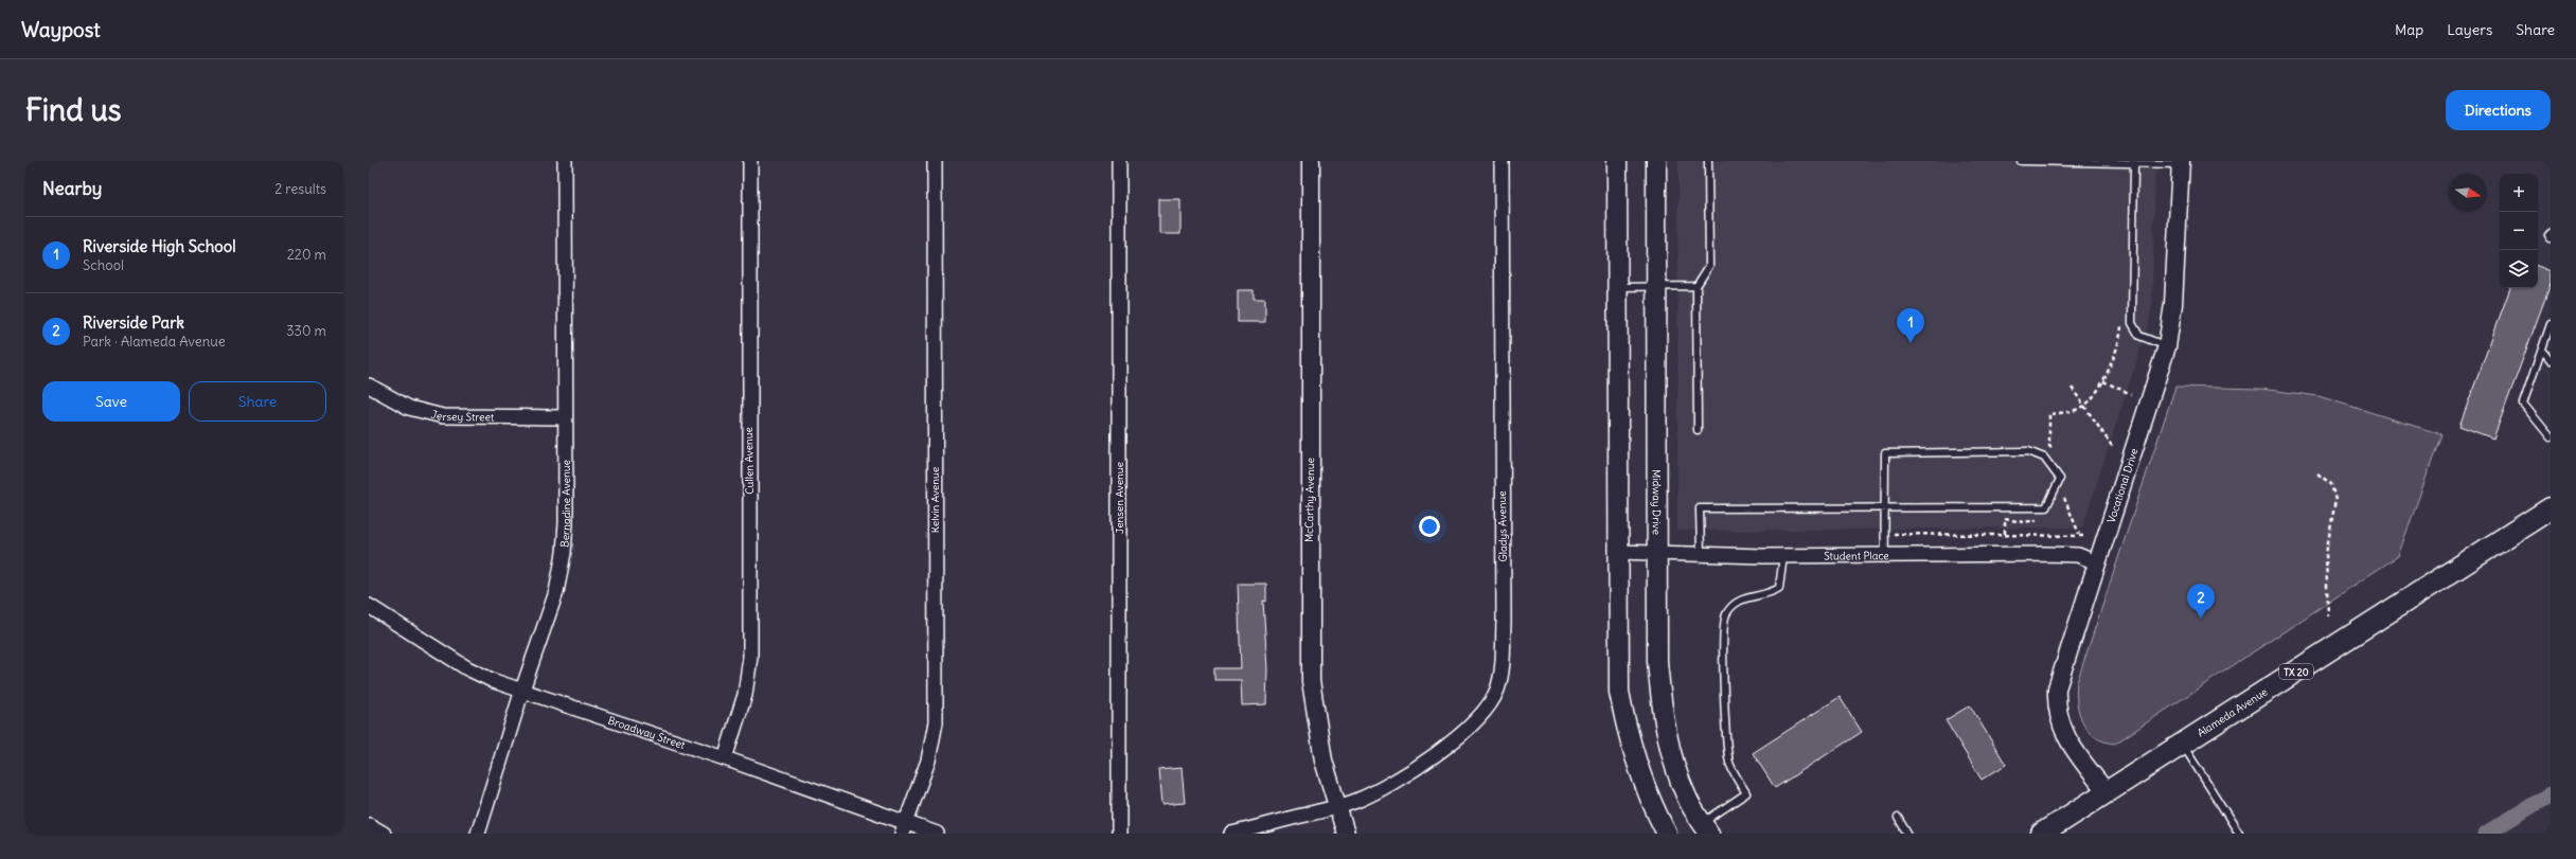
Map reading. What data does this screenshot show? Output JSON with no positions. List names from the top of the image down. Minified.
{"streets":{"main road":["Midway Drive","TX 20","Alameda Avenue"],"street":["Jersey Street","Cullen Avenue","Vocational Drive","Jensen Avenue","Kelvin Avenue","McCarthy Avenue","Bernadine Avenue","Gladys Avenue","Student Place","Broadway Street"]},"crossings":[["Jersey Street","Bernadine Avenue"],["Cullen Avenue","Broadway Street"],["Vocational Drive","Student Place"],["Vocational Drive","Alameda Avenue"],["Kelvin Avenue","Broadway Street"],["McCarthy Avenue","Gladys Avenue"],["Midway Drive","Student Place"],["Bernadine Avenue","Broadway Street"]],"north":"right","page":{"header":"Waypost","nav":["Map","Layers","Share"],"buttons":["Directions",["Save","Share"]],"title":"Find us","heading":["Nearby","2 results"],"map_buttons":["+","−"],"list":[{"mark":"1","name":"Riverside High School","note":"School","value":"220 m"},{"mark":"2","name":"Riverside Park","note":"Park · Alameda Avenue","value":"330 m"}],"pins":["1","2"]}}
